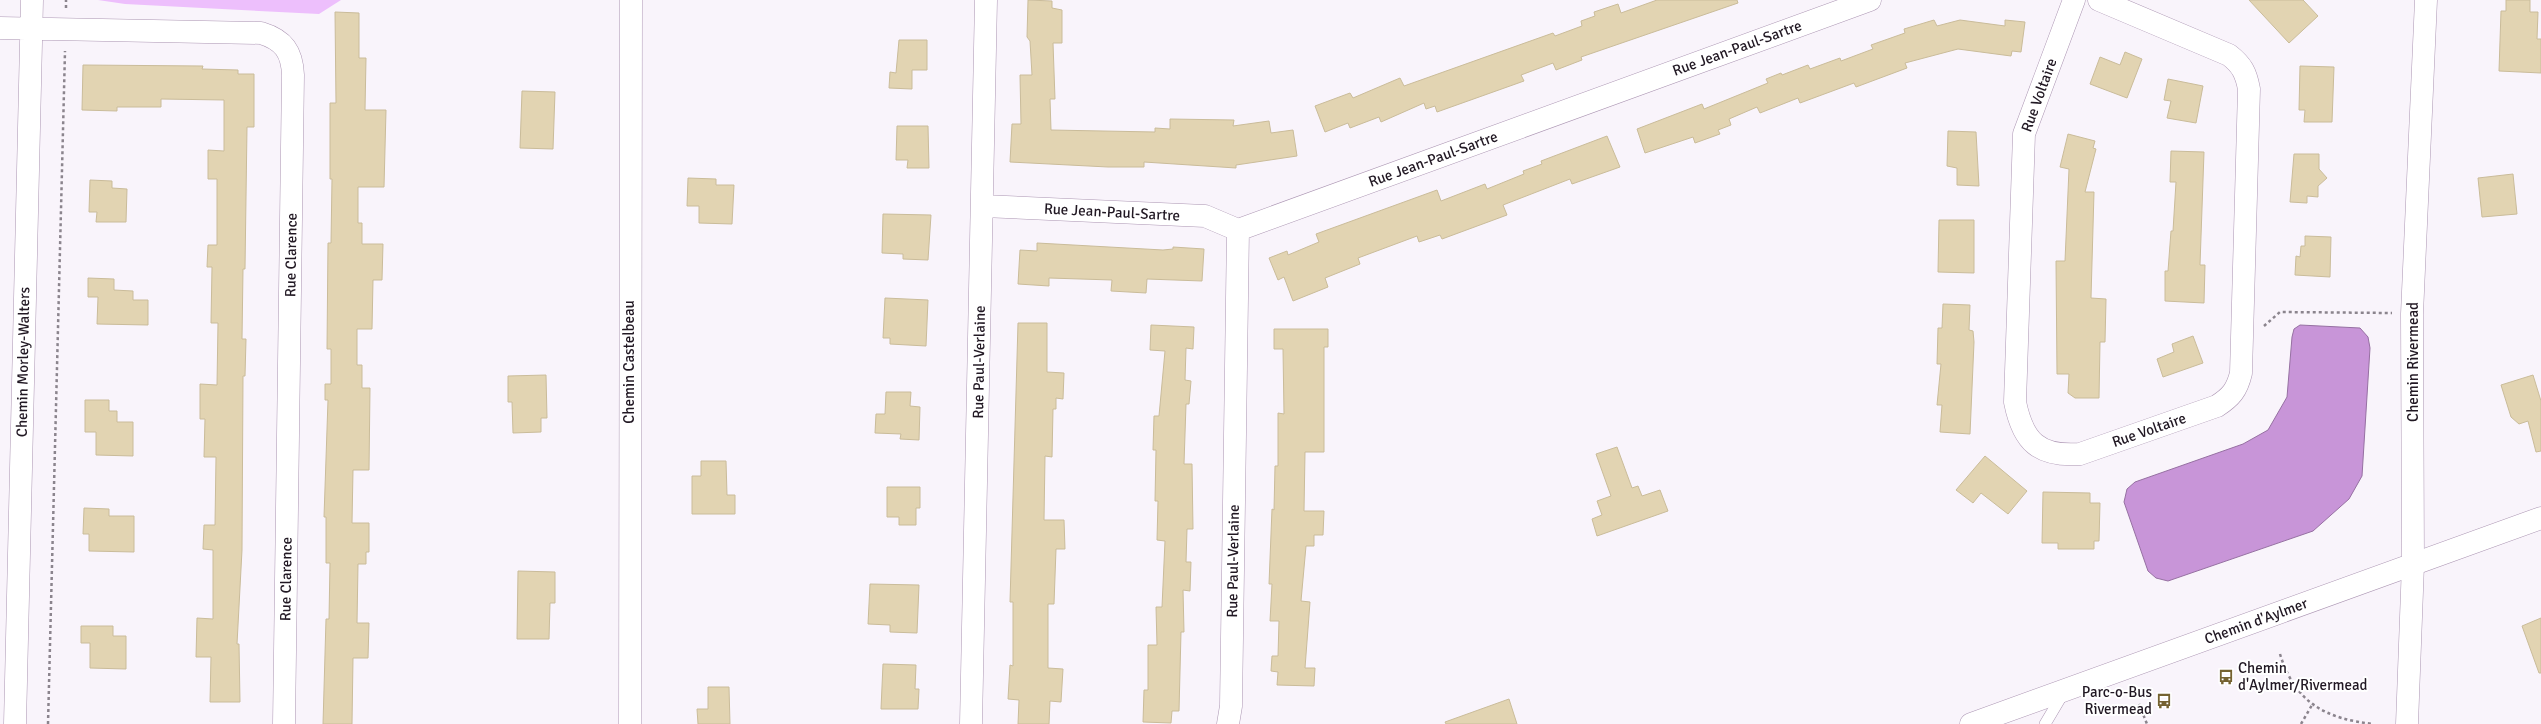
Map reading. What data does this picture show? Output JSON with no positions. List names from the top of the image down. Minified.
{"streets":{"street":["Rue Jean-Paul-Sartre","Rue Voltaire","Rue Clarence","Chemin Morley-Walters","Chemin Castelbeau","Rue Paul-Verlaine","Chemin Rivermead","Chemin d'Aylmer"]},"crossings":[["Rue Jean-Paul-Sartre","Rue Paul-Verlaine"],["Rue Clarence","Chemin Morley-Walters"],["Chemin Rivermead","Chemin d'Aylmer"]],"places":{"bus stop":["Chemin d'Aylmer/Rivermead","Parc-o-Bus Rivermead"]}}
